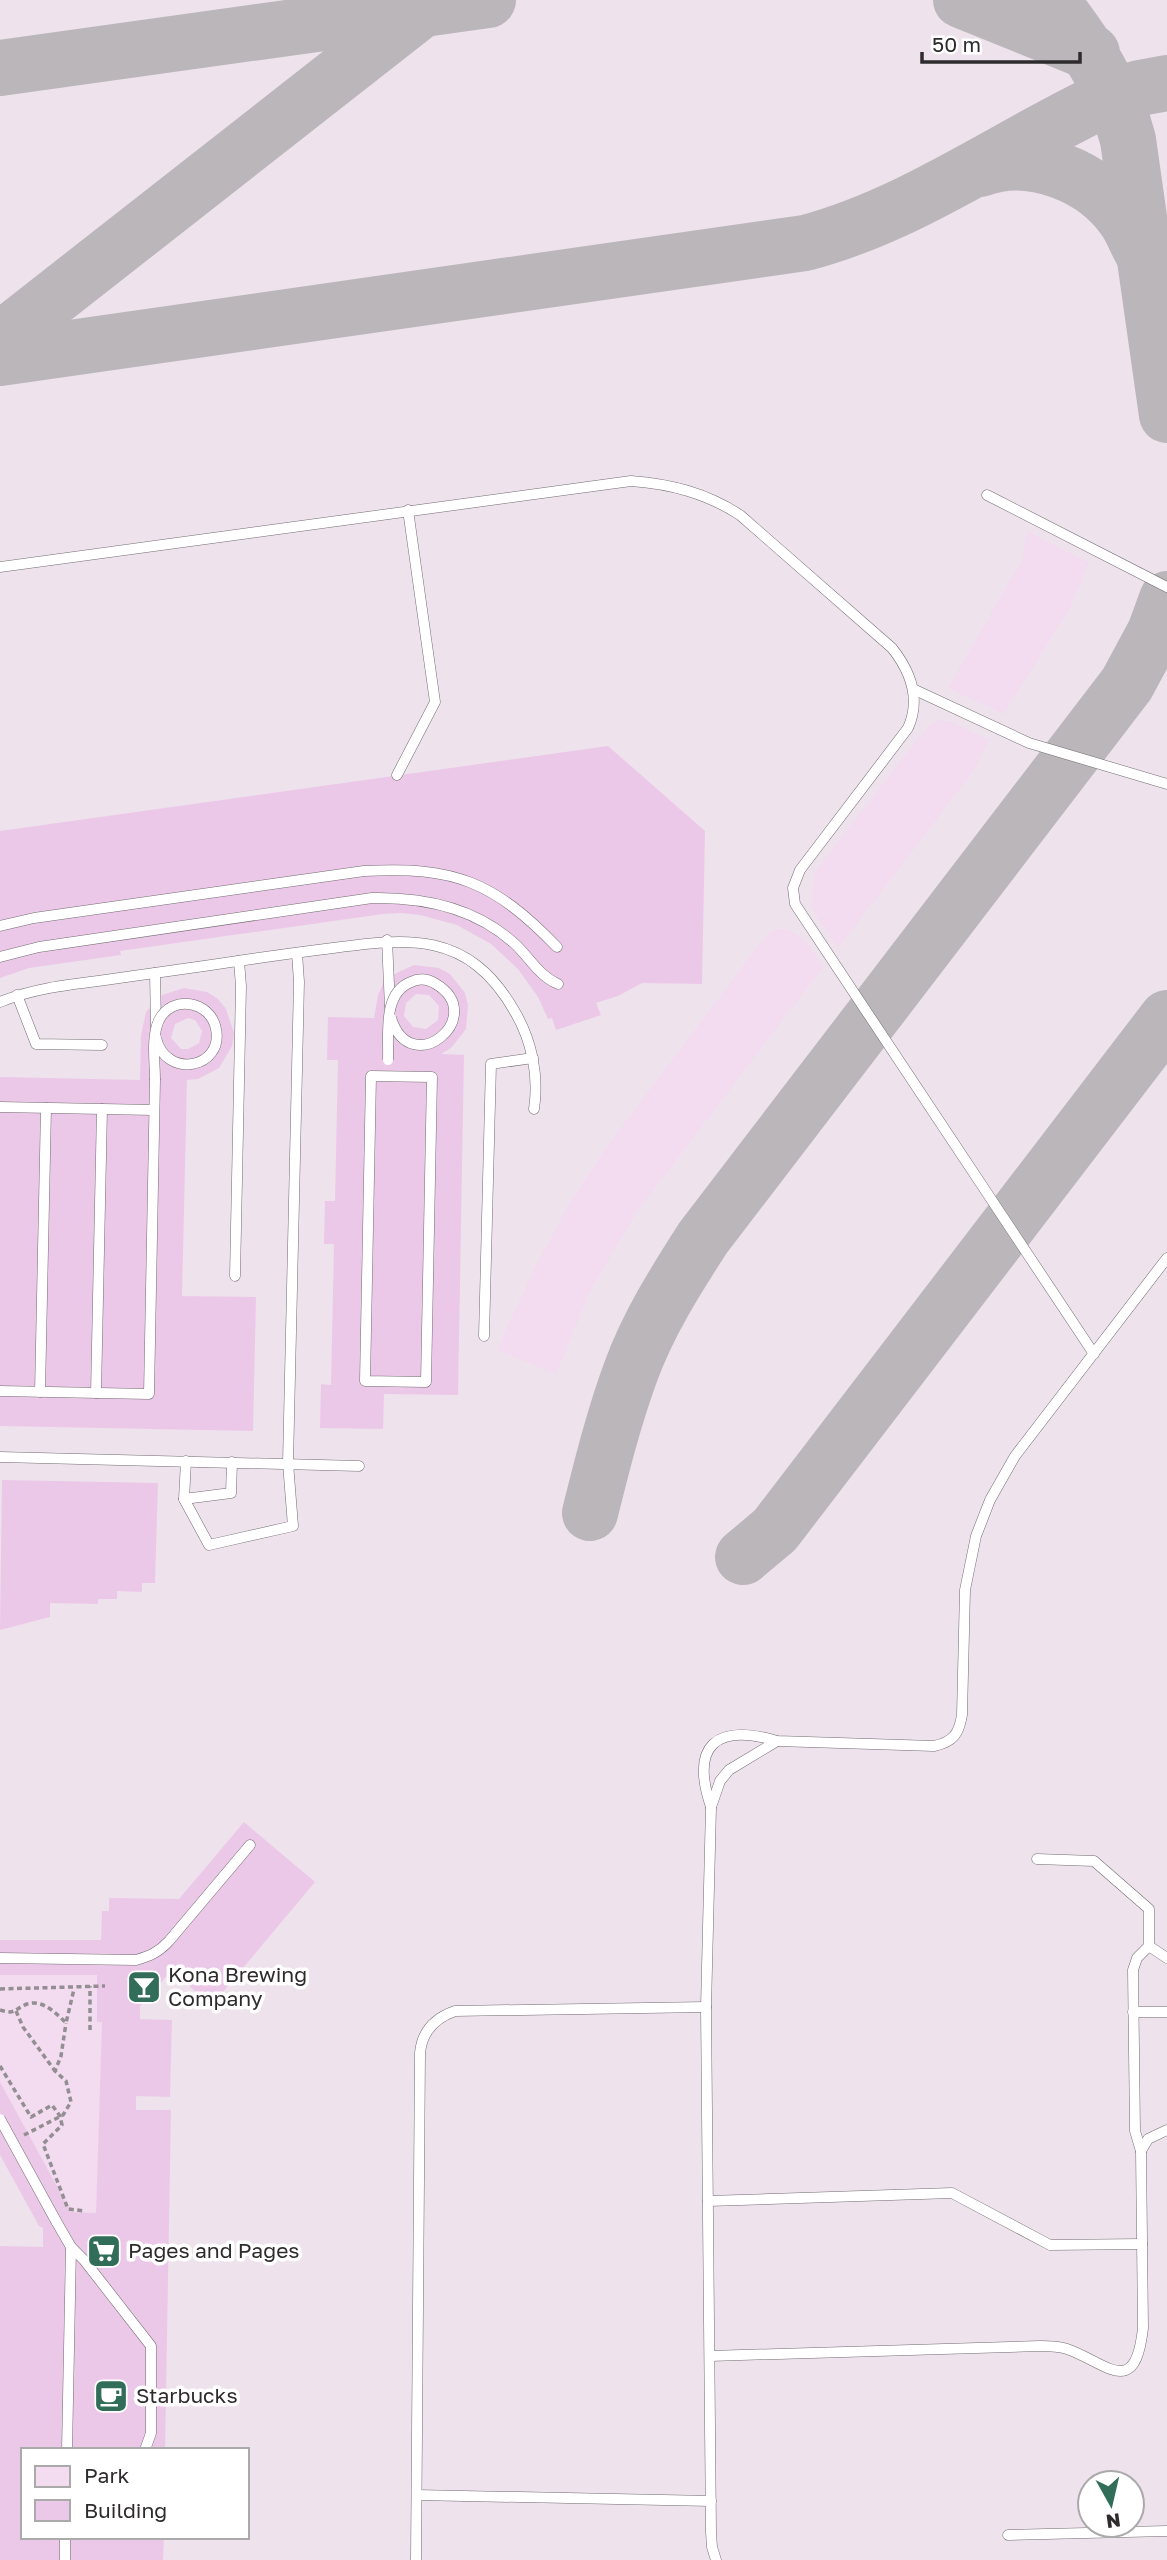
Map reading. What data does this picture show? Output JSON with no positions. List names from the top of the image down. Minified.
{"places":{"bar":["Kona Brewing Company"],"supermarket":["Pages and Pages"],"cafe":["Starbucks"]},"legend":["Park","Building"],"scale_bar":"50 m","north":"bottom"}
